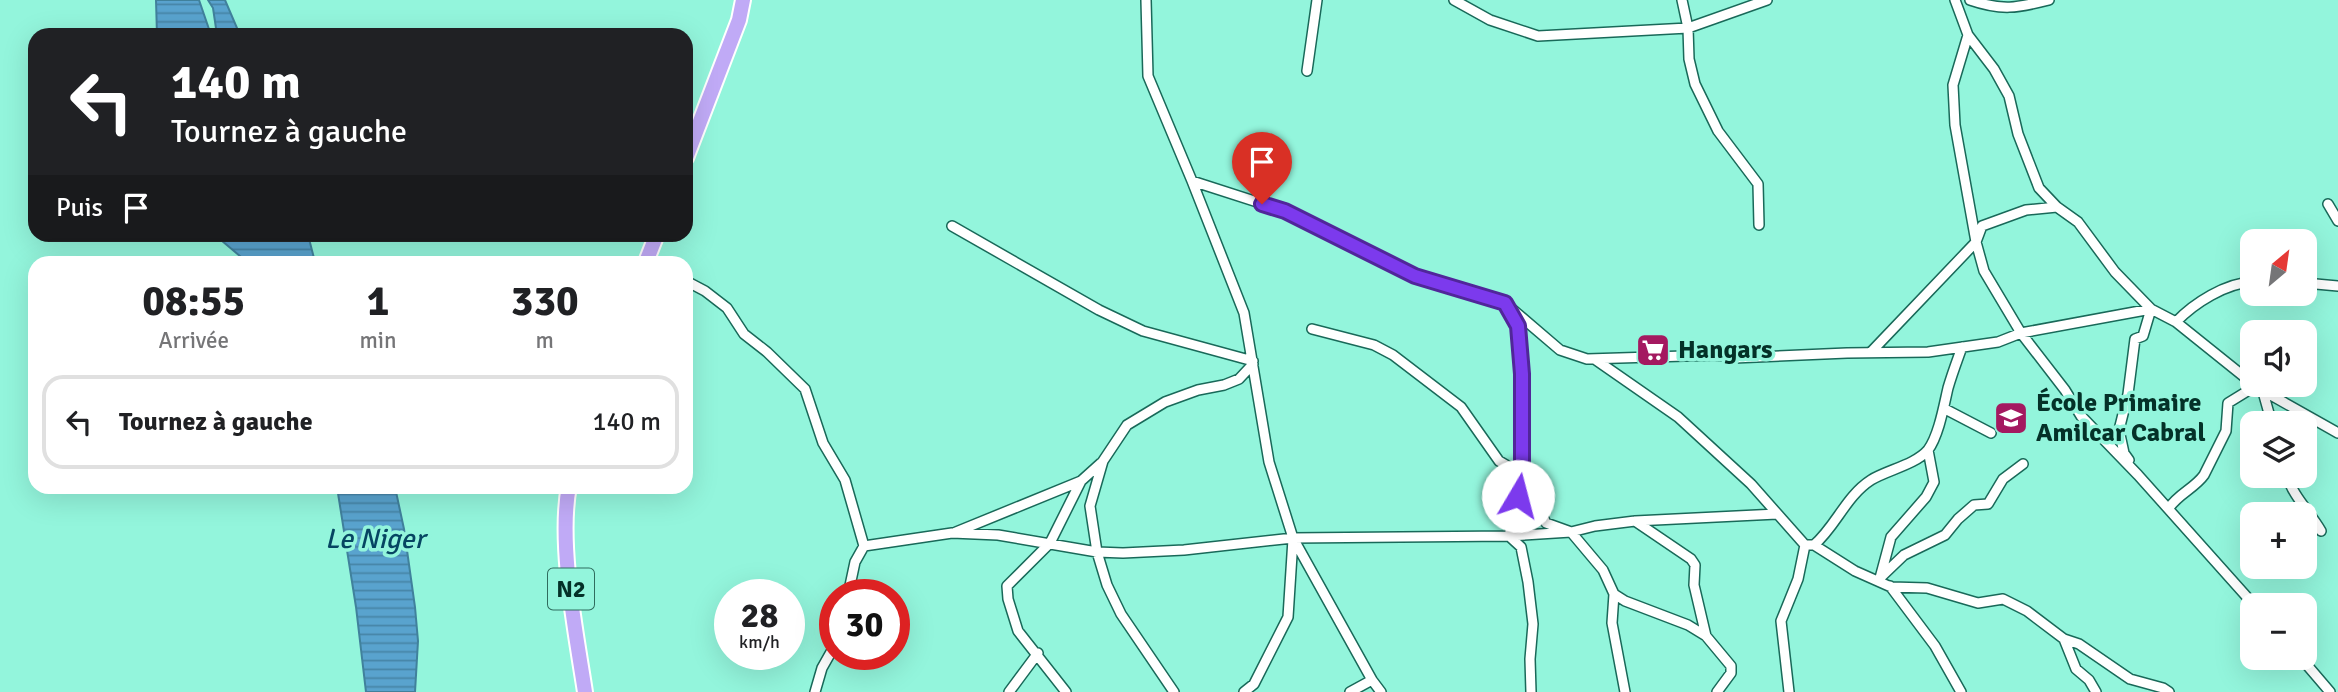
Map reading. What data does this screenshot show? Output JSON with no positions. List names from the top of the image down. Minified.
{"streets":{"highway":["N2"]},"water":["Le Niger"],"places":{"supermarket":["Hangars"],"school or university":["École Primaire Amilcar Cabral"]},"north":"top right","page":{"turn":["140 m","Tournez à gauche"],"then":"Puis","map_buttons":["+","−"],"eta":["08:55","Arrivée","1","min","330","m"],"list":[{"name":"Tournez à gauche","value":"140 m"}],"speed":"28 km/h","limit":"30"}}
